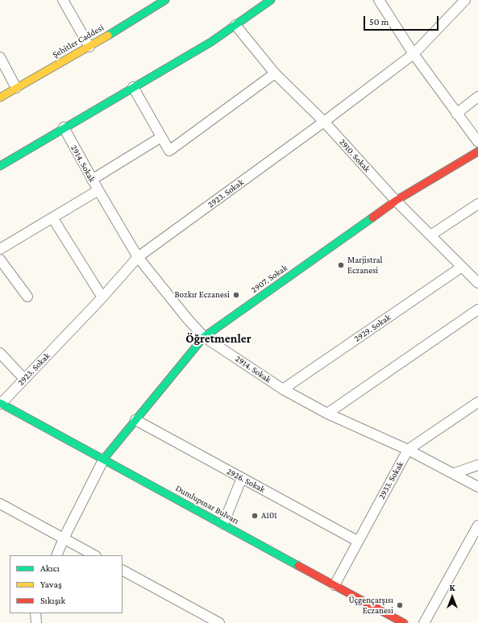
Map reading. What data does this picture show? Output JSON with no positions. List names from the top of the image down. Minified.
{"streets":{"street":["Şehitler Caddesi","2910. Sokak","2914. Sokak","2923. Sokak","2907. Sokak","2929. Sokak","2926. Sokak","2933. Sokak","Dumlupınar Bulvarı"]},"crossings":[["2910. Sokak","2923. Sokak"],["2910. Sokak","2907. Sokak"],["2910. Sokak","2929. Sokak"],["2914. Sokak","2923. Sokak"],["2914. Sokak","2907. Sokak"],["2914. Sokak","2929. Sokak"],["2914. Sokak","2933. Sokak"],["2923. Sokak","Dumlupınar Bulvarı"],["2907. Sokak","2926. Sokak"],["2907. Sokak","Dumlupınar Bulvarı"],["2926. Sokak","2933. Sokak"],["2933. Sokak","Dumlupınar Bulvarı"]],"districts":["Öğretmenler"],"places":["Marjistral Eczanesi","Bozkır Eczanesi","A101","Üçgençarşısı Eczanesi"],"legend":["Akıcı","Yavaş","Sıkışık"],"scale_bar":"50 m","north":"top"}
